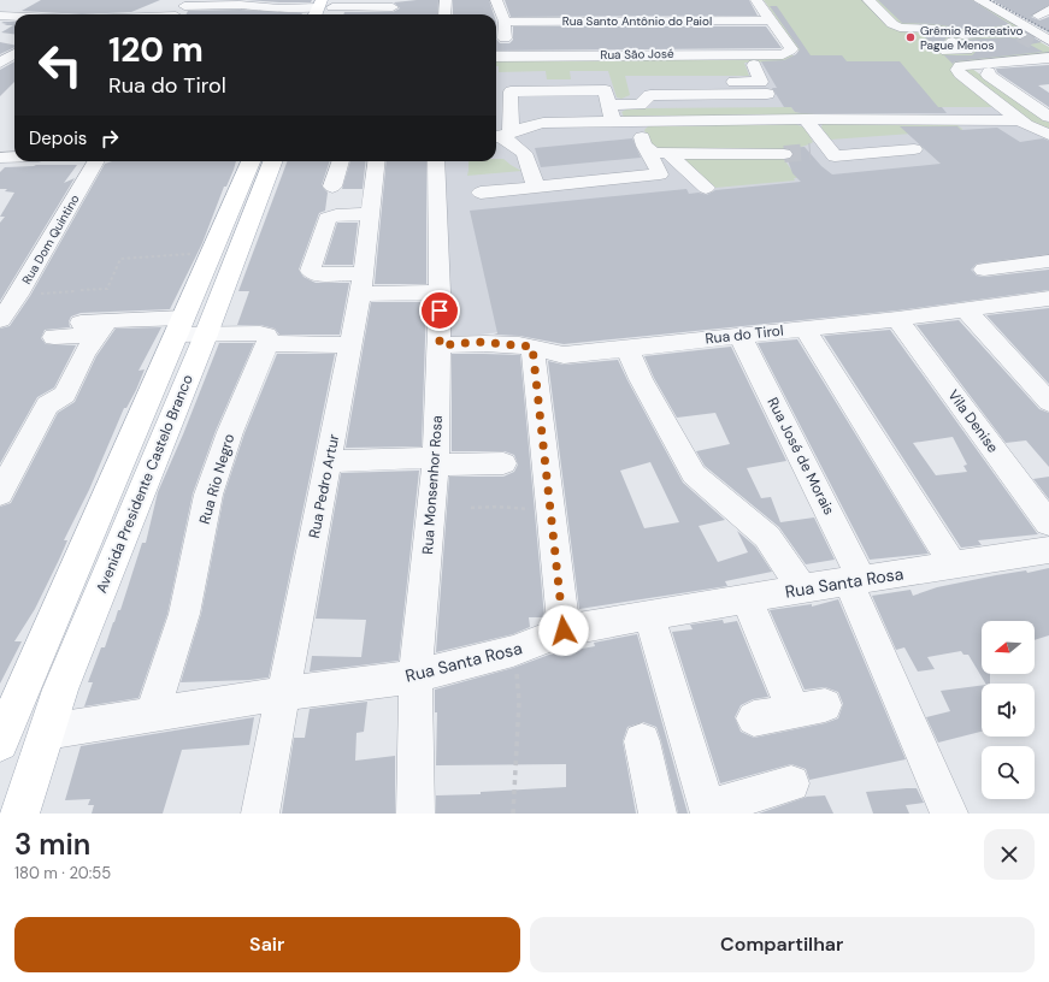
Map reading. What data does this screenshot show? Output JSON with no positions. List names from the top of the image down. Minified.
{"streets":{"main road":["Avenida Presidente Castelo Branco"],"street":["Rua Santo Antônio do Paiol","Rua São José","Rua Dom Quintino","Rua do Tirol","Vila Denise","Rua José de Morais","Rua Rio Negro","Rua Monsenhor Rosa","Rua Pedro Artur","Rua Santa Rosa"]},"crossings":[["Rua Santo Antônio do Paiol","Rua São José"],["Rua do Tirol","Vila Denise"],["Rua do Tirol","Rua José de Morais"],["Rua do Tirol","Rua Monsenhor Rosa"],["Rua José de Morais","Rua Santa Rosa"],["Rua Rio Negro","Rua Santa Rosa"],["Avenida Presidente Castelo Branco","Rua Santa Rosa"],["Rua Monsenhor Rosa","Rua Santa Rosa"],["Rua Pedro Artur","Rua Santa Rosa"]],"places":["Grêmio Recreativo Pague Menos"],"north":"left","page":{"turn":["120 m","Rua do Tirol"],"then":"Depois","heading":["3 min","180 m · 20:55"],"buttons":["Sair","Compartilhar"]}}
